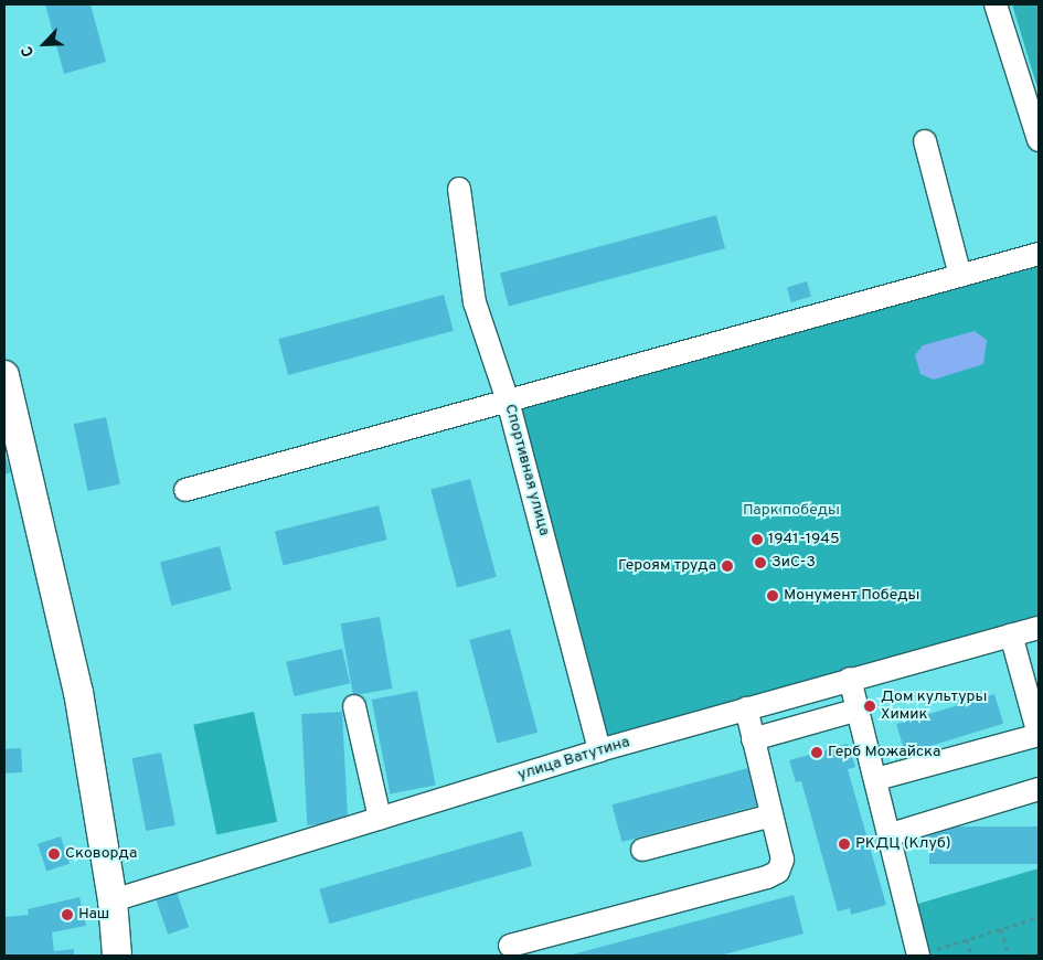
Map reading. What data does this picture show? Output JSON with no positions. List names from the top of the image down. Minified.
{"streets":{"street":["Спортивная улица","улица Ватутина"]},"crossings":[["Спортивная улица","улица Ватутина"]],"parks":["Парк победы"],"places":["1941-1945","ЗиС-3","Героям труда","Монумент Победы","Дом культуры Химик","Герб Можайска","РКДЦ (Клуб)","Сковорда","Наш"],"north":"bottom left"}
